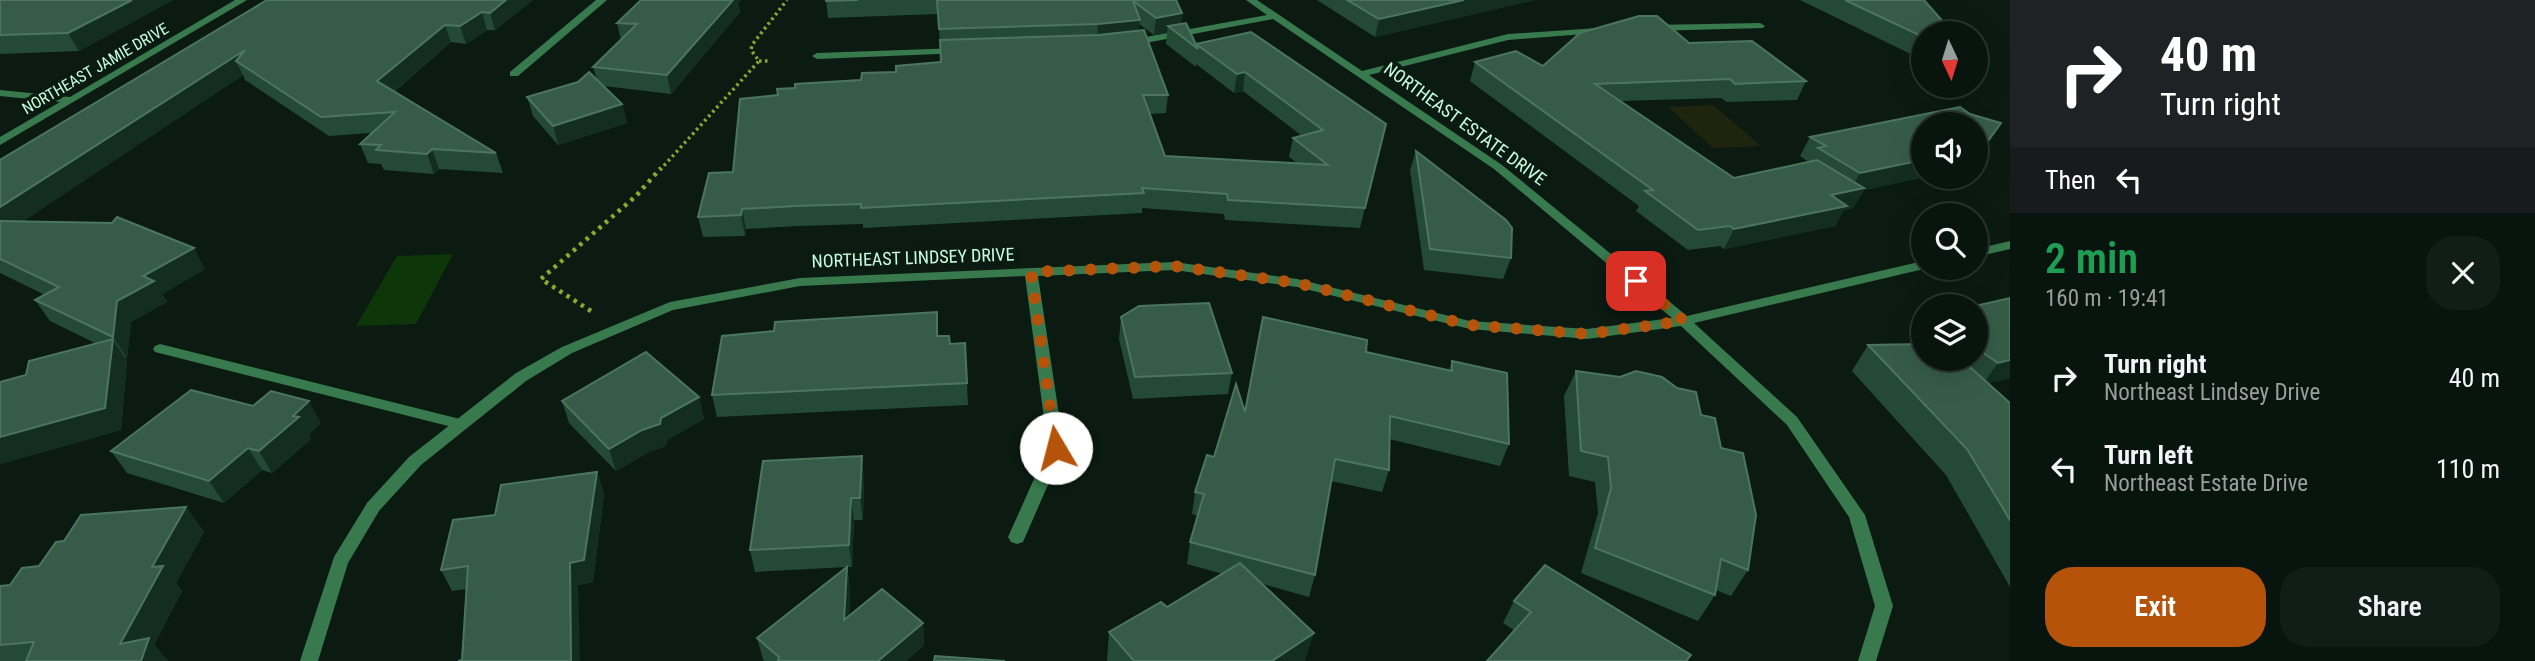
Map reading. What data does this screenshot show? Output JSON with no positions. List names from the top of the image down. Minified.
{"streets":{"street":["NORTHEAST JAMIE DRIVE","NORTHEAST ESTATE DRIVE","NORTHEAST LINDSEY DRIVE"]},"crossings":[["NORTHEAST ESTATE DRIVE","NORTHEAST LINDSEY DRIVE"]],"north":"bottom","page":{"turn":["40 m","Turn right"],"then":"Then","heading":["2 min","160 m · 19:41"],"list":[{"name":"Turn right","note":"Northeast Lindsey Drive","value":"40 m"},{"name":"Turn left","note":"Northeast Estate Drive","value":"110 m"}],"buttons":["Exit","Share"]}}
